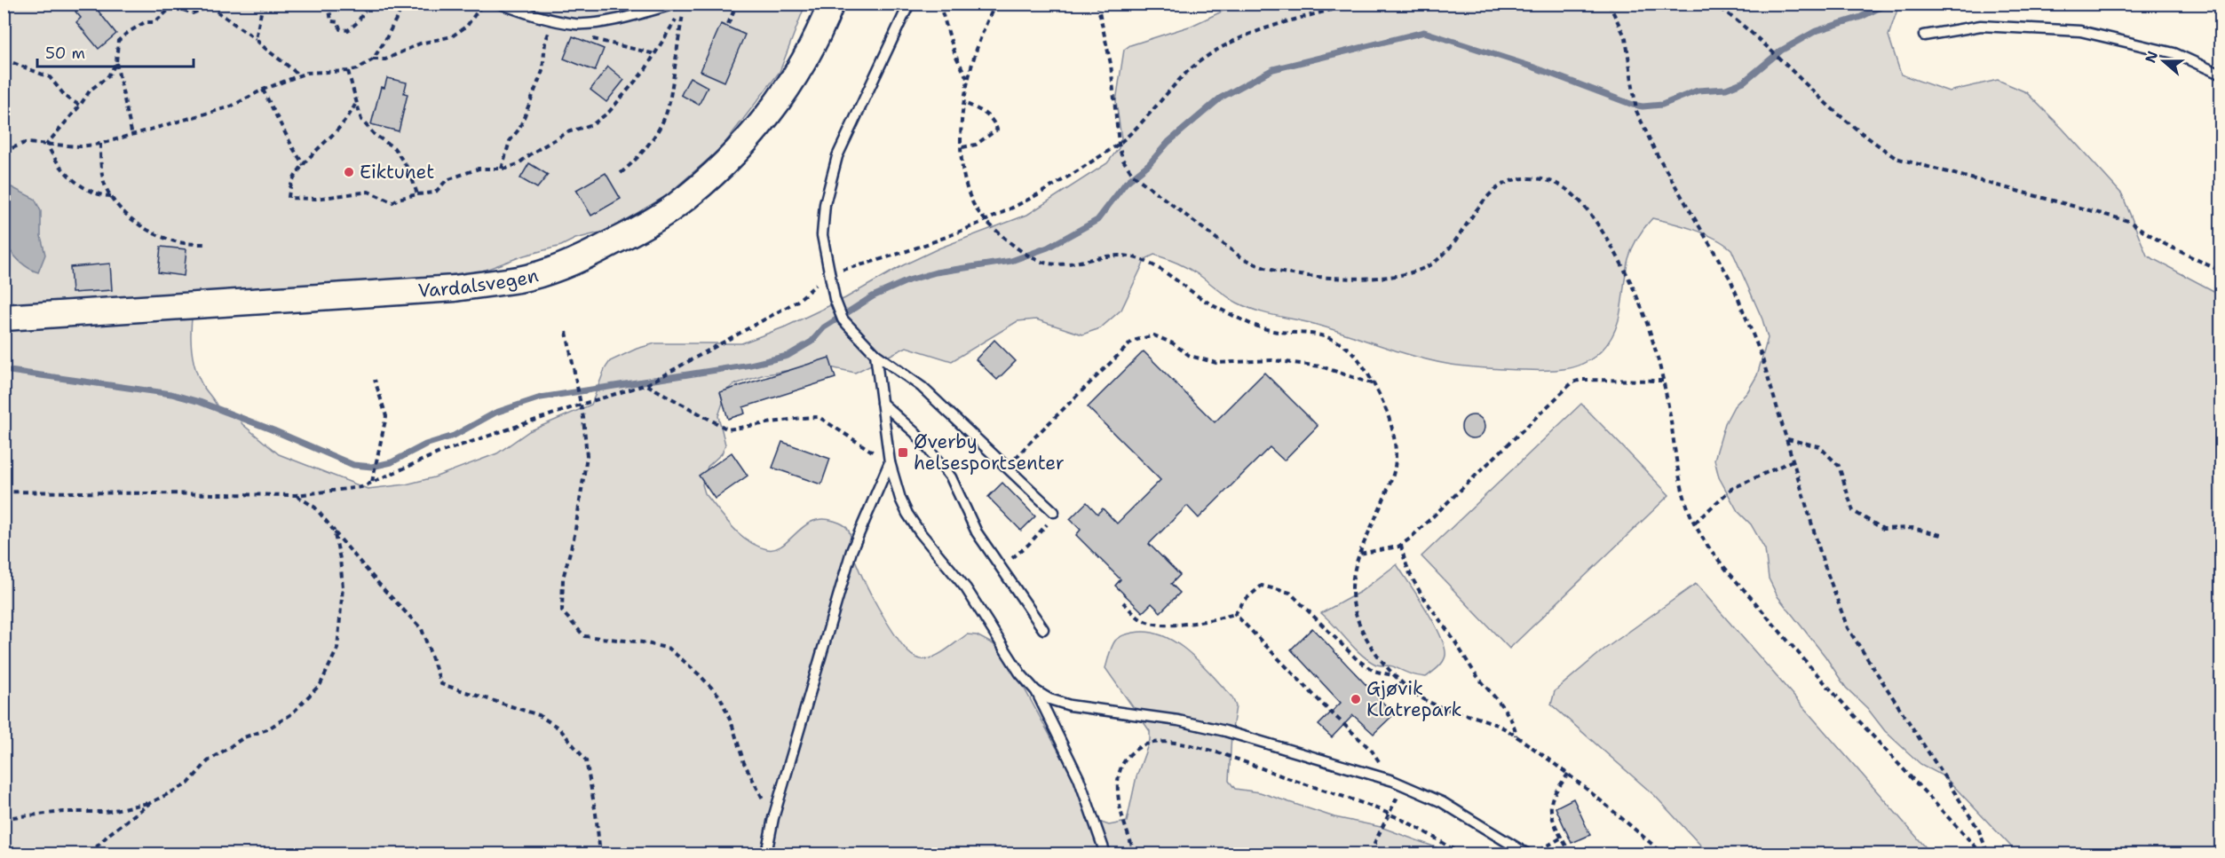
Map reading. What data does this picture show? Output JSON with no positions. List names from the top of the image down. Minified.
{"streets":{"main road":["Vardalsvegen"]},"places":{"other":["Eiktunet","Gjøvik Klatrepark"],"transit":["Øverby helsesportsenter"]},"scale_bar":"50 m","north":"left"}
